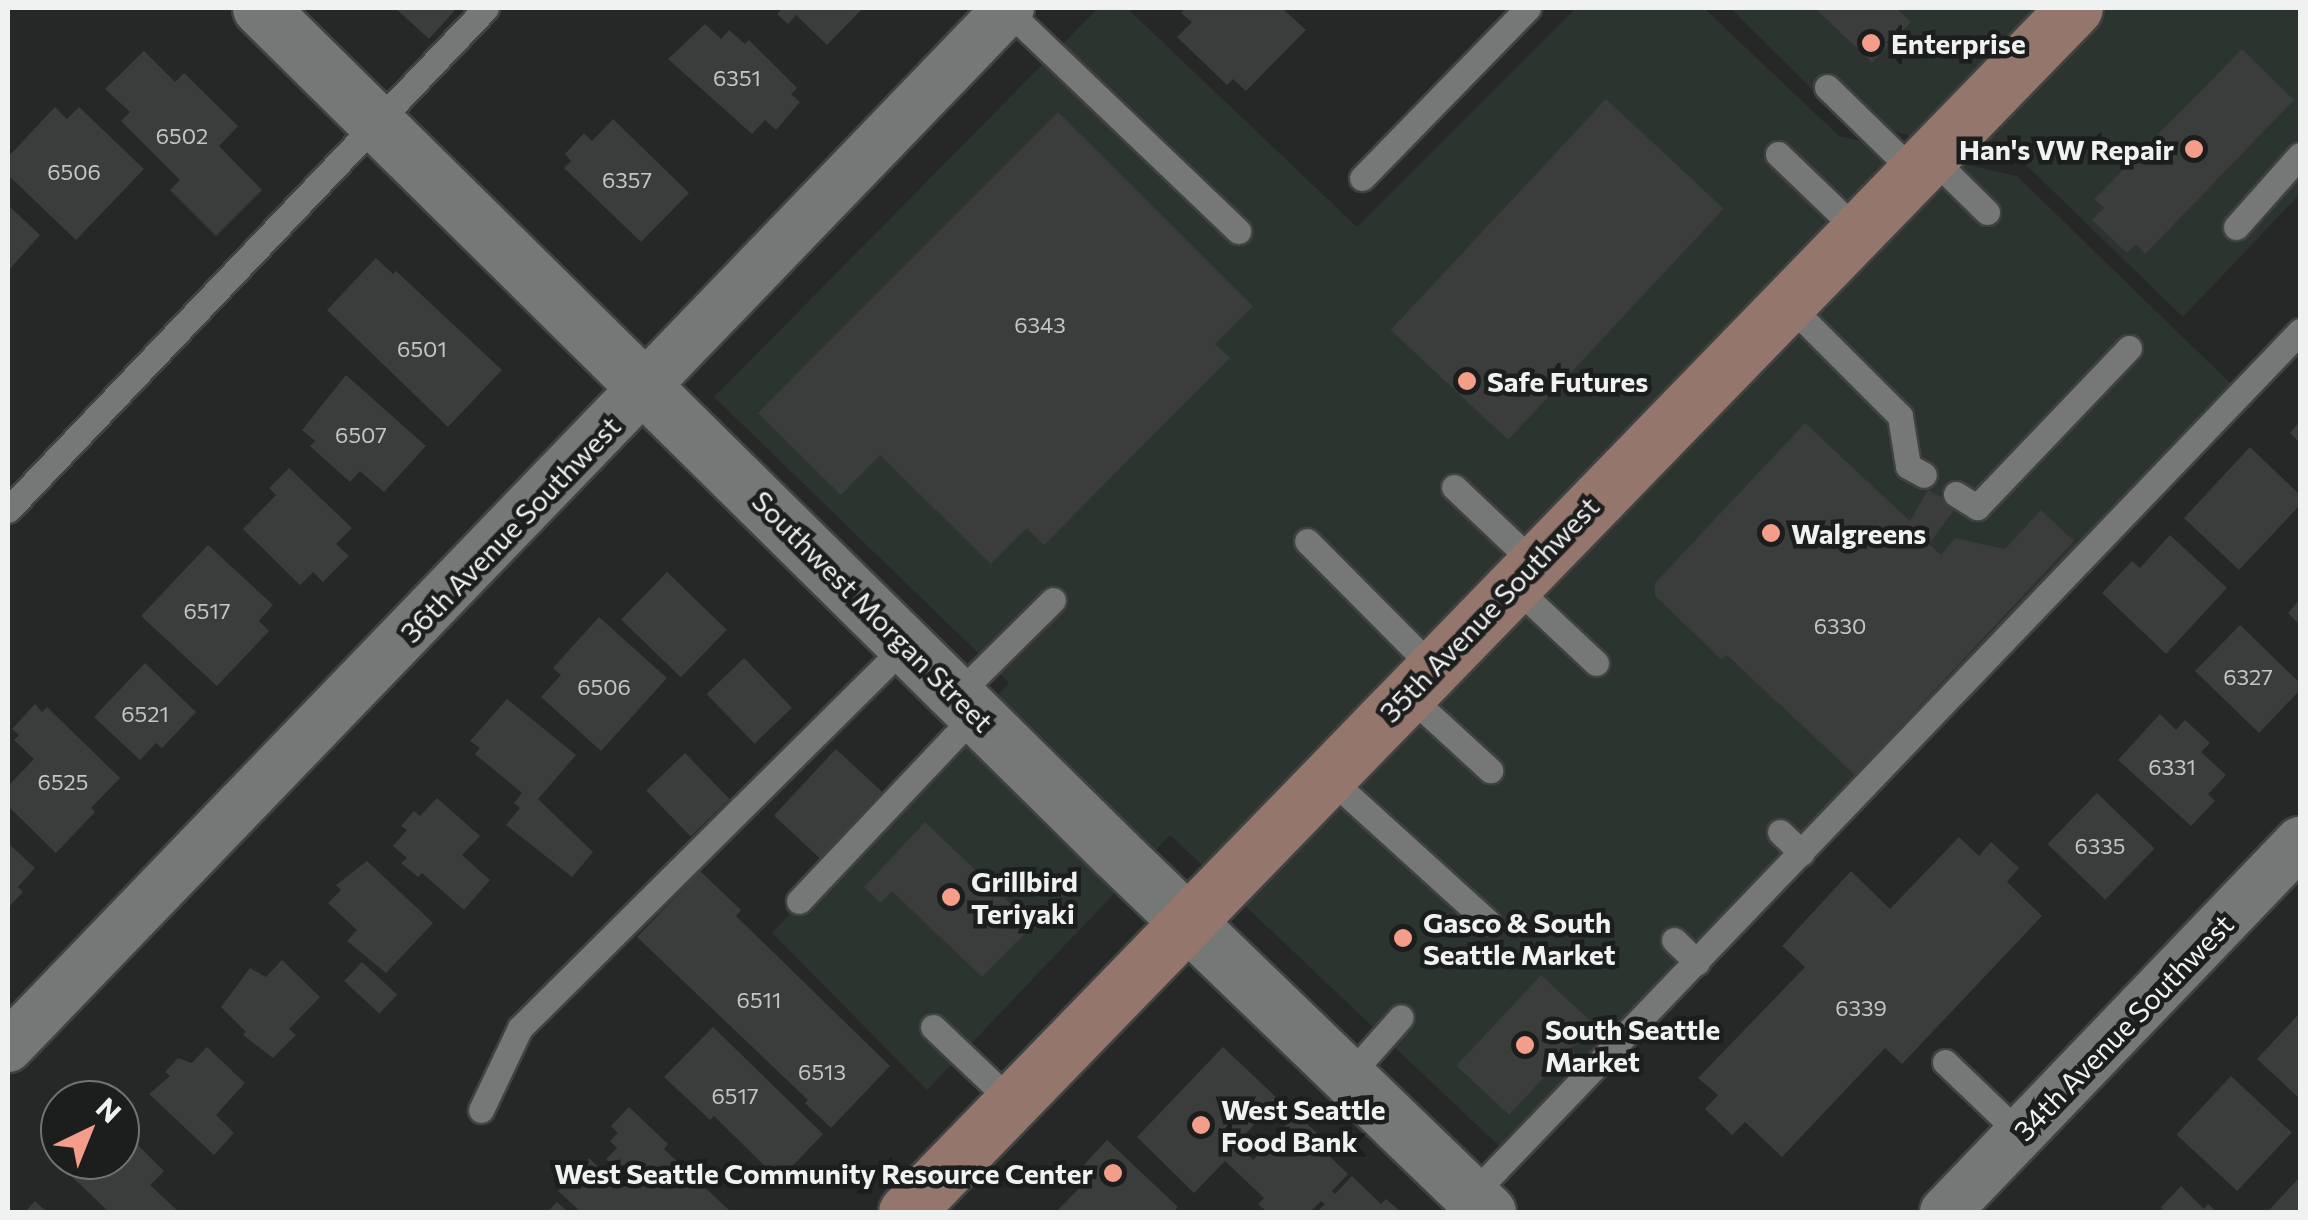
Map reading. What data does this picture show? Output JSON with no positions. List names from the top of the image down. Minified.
{"streets":{"main road":["35th Avenue Southwest"],"street":["36th Avenue Southwest","Southwest Morgan Street","34th Avenue Southwest"]},"crossings":[["36th Avenue Southwest","Southwest Morgan Street"],["35th Avenue Southwest","Southwest Morgan Street"]],"places":["Enterprise","Han's VW Repair","Safe Futures","Walgreens","Grillbird Teriyaki","Gasco & South Seattle Market","South Seattle Market","West Seattle Food Bank","West Seattle Community Resource Center"],"house_numbers":["6351","6502","6506","6357","6343","6501","6507","6517","6330","6327","6506","6521","6331","6525","6335","6511","6339","6513","6517"],"north":"top right"}
